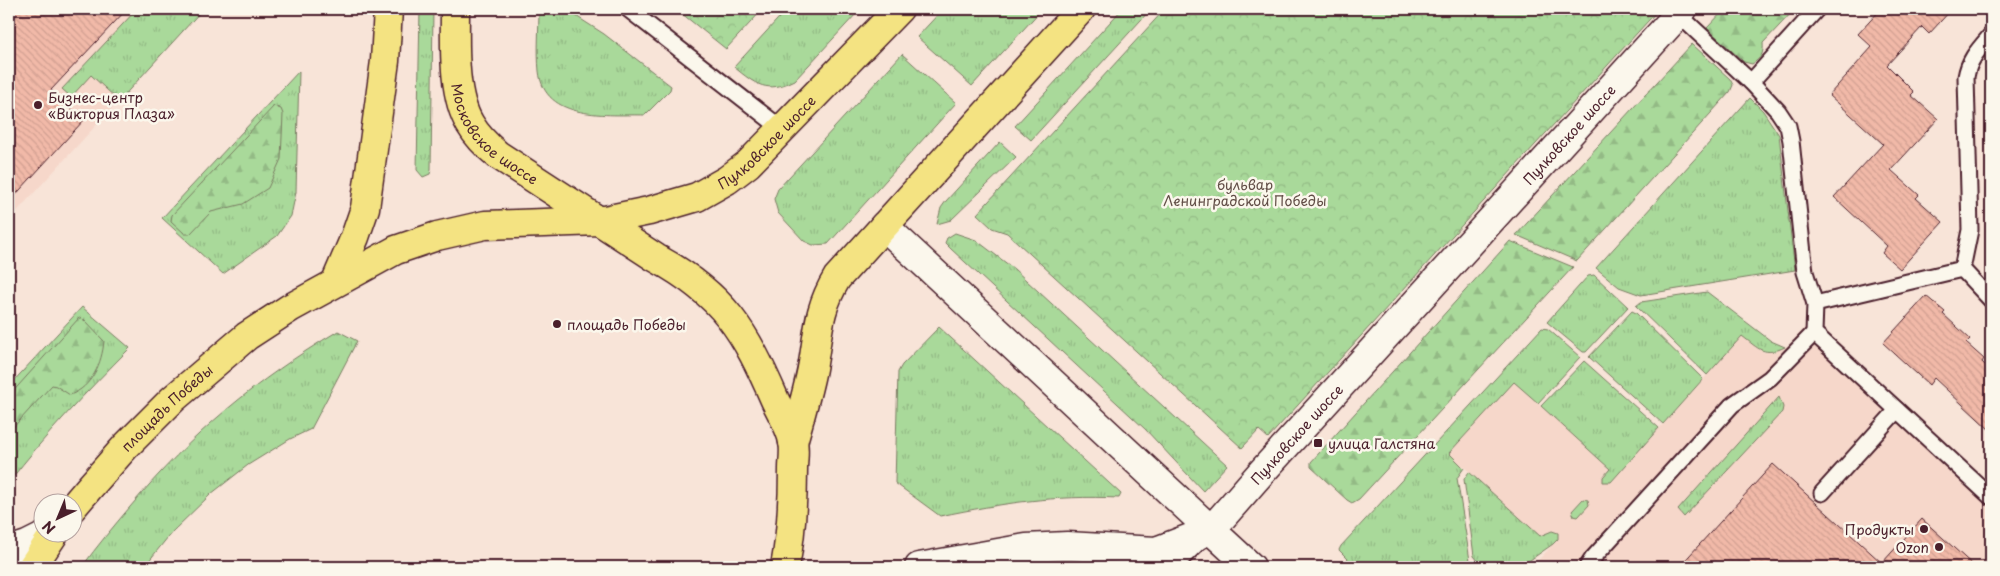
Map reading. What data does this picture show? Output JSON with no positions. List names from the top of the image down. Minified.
{"streets":{"main road":["Московское шоссе","Пулковское шоссе","площадь Победы"]},"crossings":[["Московское шоссе","Пулковское шоссе"],["Московское шоссе","площадь Победы"],["Пулковское шоссе","площадь Победы"]],"parks":["бульвар Ленинградской Победы"],"places":{"other":["Бизнес-центр «Виктория Плаза»","площадь Победы","Продукты","Ozon"],"transit":["улица Галстяна"]},"north":"bottom left"}
